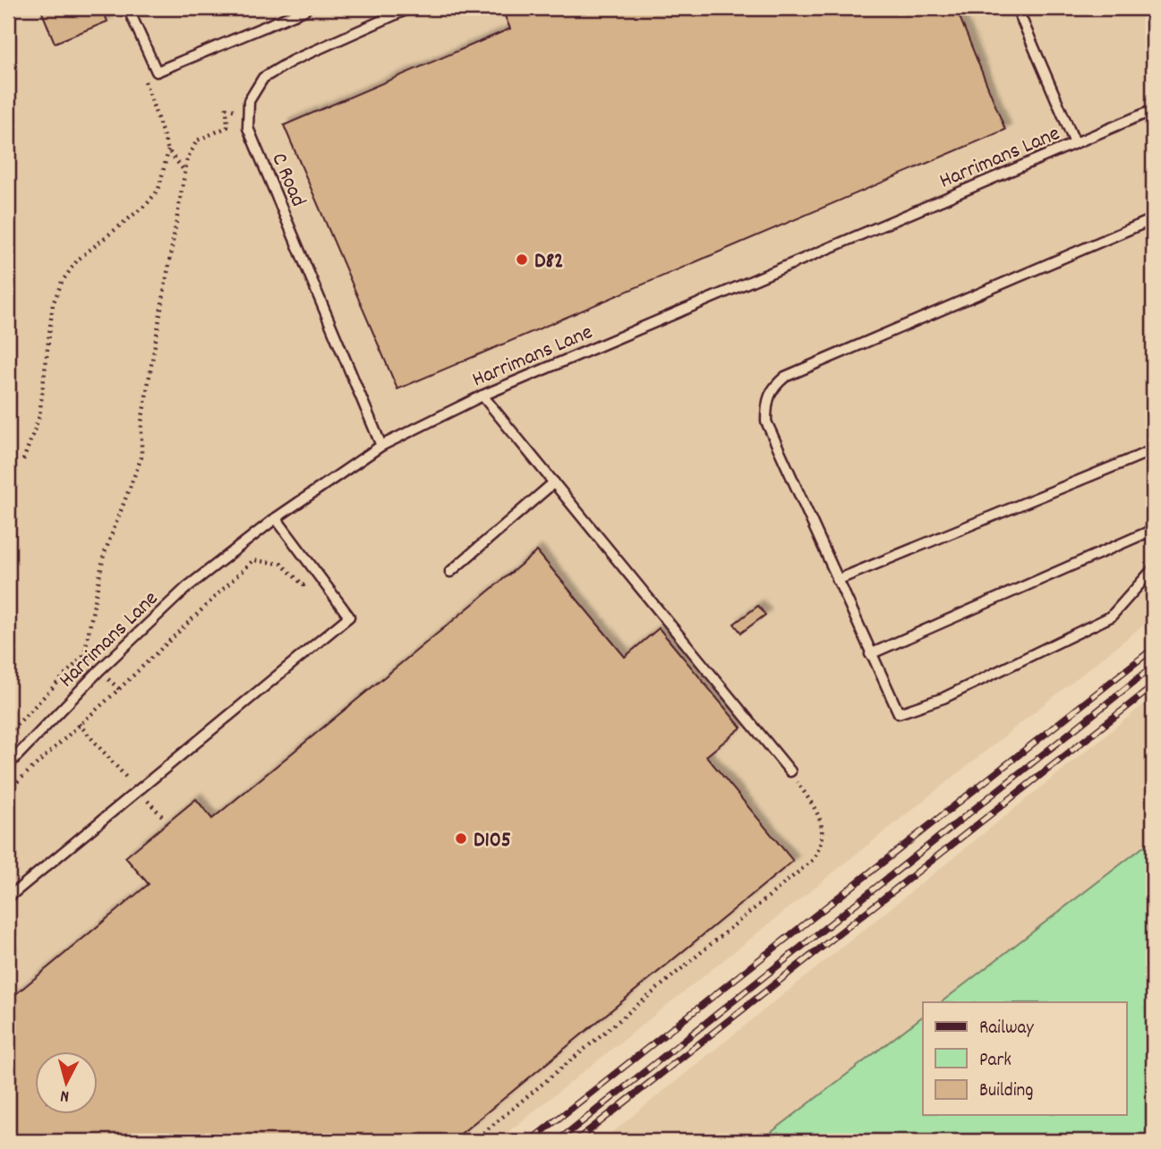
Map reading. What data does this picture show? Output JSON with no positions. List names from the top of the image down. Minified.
{"streets":{"lane":["Harrimans Lane","C Road"]},"crossings":[["Harrimans Lane","C Road"]],"places":["D82","D105"],"legend":["Railway","Park","Building"],"north":"bottom"}
